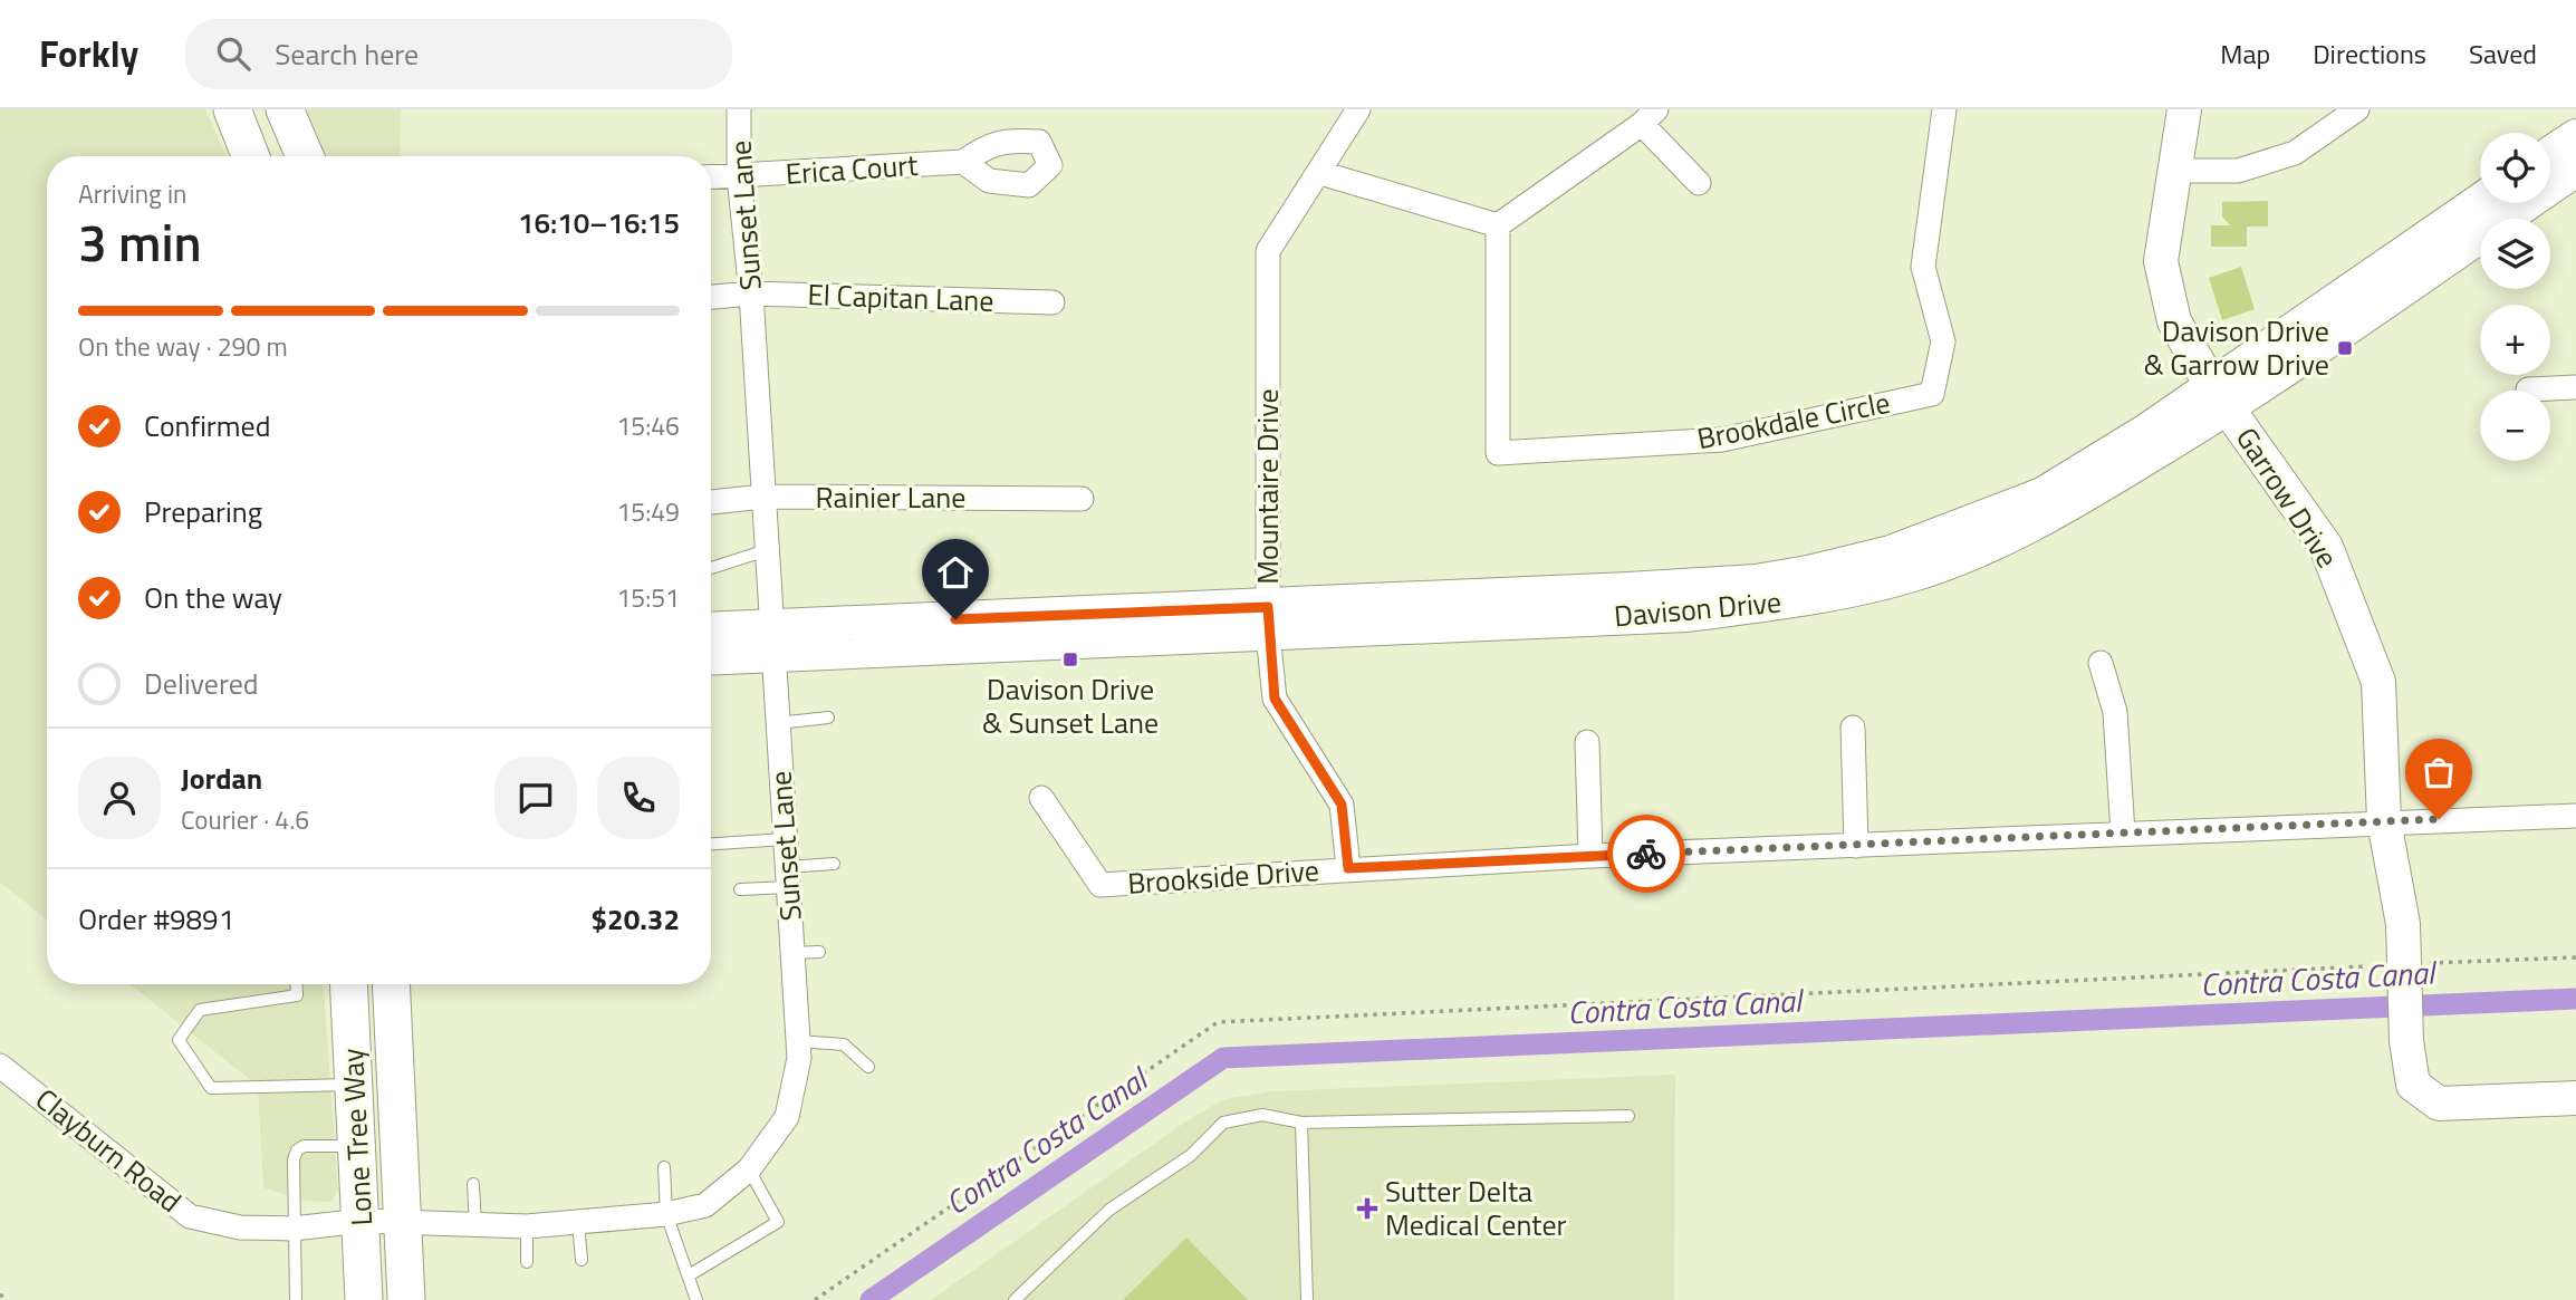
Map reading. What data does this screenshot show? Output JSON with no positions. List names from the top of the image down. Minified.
{"streets":{"main road":["Garrow Drive","Davison Drive","Lone Tree Way"],"street":["Erica Court","Sunset Lane","El Capitan Lane","Brookdale Circle","Mountaire Drive","Rainier Lane","Brookside Drive","Clayburn Road"]},"crossings":[["Erica Court","Sunset Lane"],["Sunset Lane","El Capitan Lane"],["Sunset Lane","Rainier Lane"],["Sunset Lane","Davison Drive"],["Sunset Lane","Lone Tree Way"],["Sunset Lane","Clayburn Road"],["Mountaire Drive","Davison Drive"],["Mountaire Drive","Brookside Drive"],["Garrow Drive","Davison Drive"],["Garrow Drive","Brookside Drive"],["Lone Tree Way","Clayburn Road"]],"water":["Contra Costa Canal"],"places":{"transit":["Davison Drive & Garrow Drive","Davison Drive & Sunset Lane"],"health":["Sutter Delta Medical Center"]},"page":{"header":"Forkly","search":"Search here","nav":["Map","Directions","Saved"],"map_buttons":["+","−"],"heading":["3 min","Arriving in","16:10–16:15"],"panel":["Jordan","Courier · 4.6","Order #9891","$20.32"],"bar":"On the way · 290 m","list":[["Confirmed","15:46"],["Preparing","15:49"],["On the way","15:51"],"Delivered"]}}
